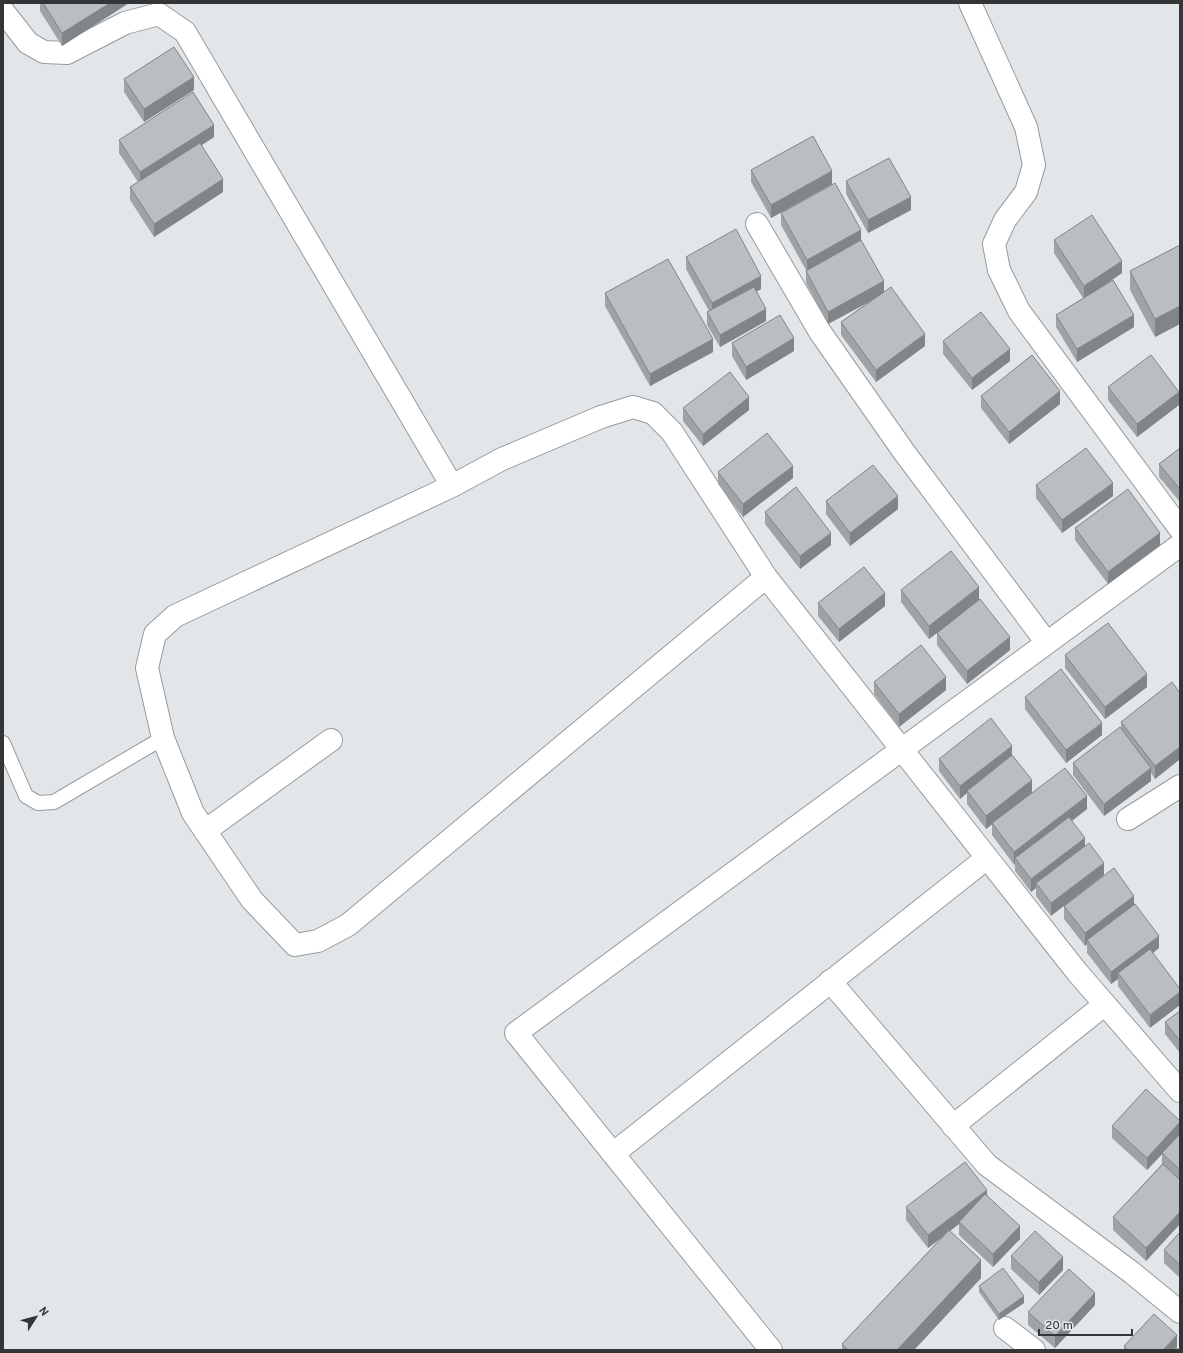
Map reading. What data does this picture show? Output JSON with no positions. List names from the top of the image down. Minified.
{"scale_bar":"20 m","north":"top right"}
